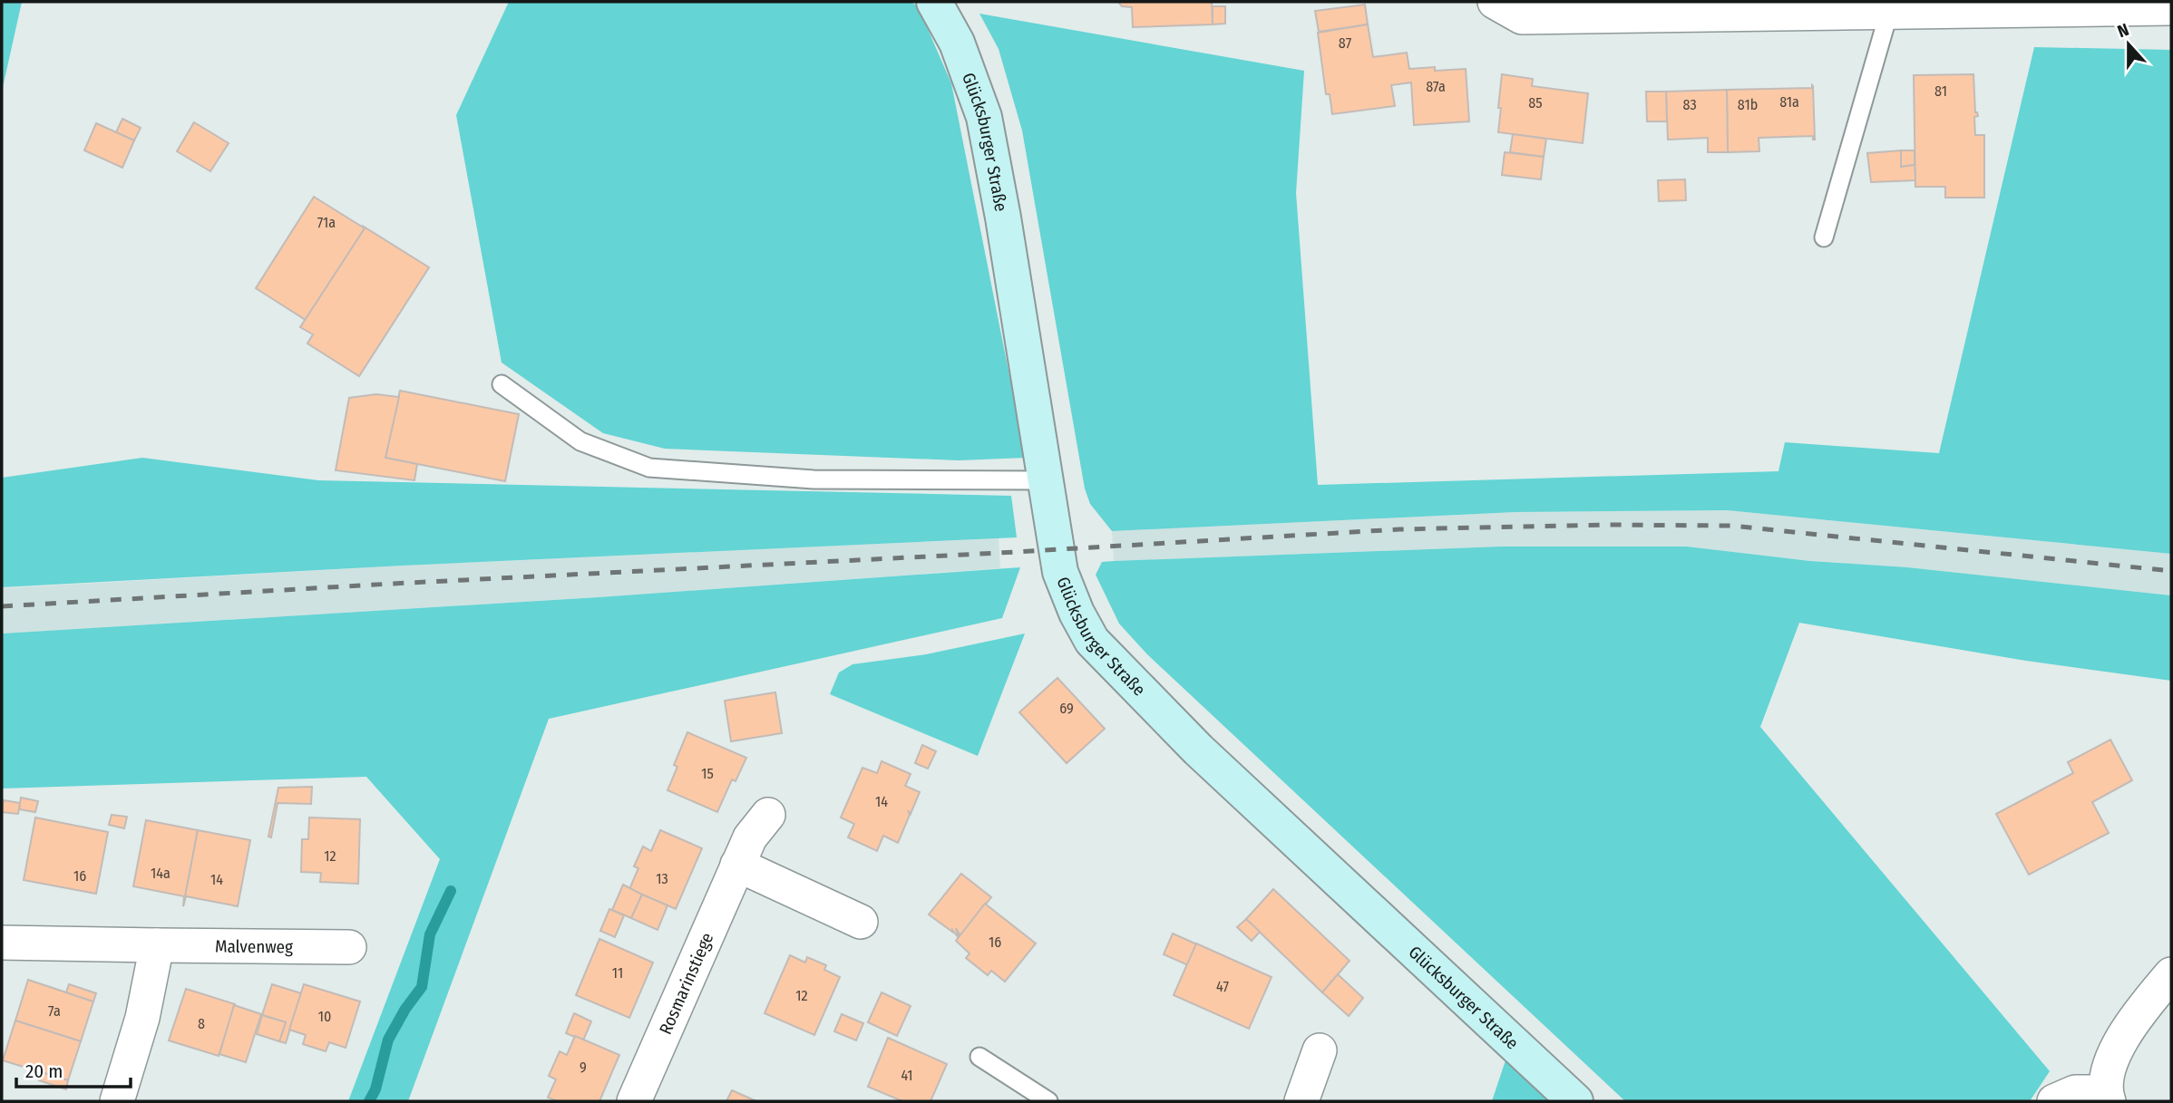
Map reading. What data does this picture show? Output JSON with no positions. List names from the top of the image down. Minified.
{"streets":{"main road":["Glücksburger Straße"],"street":["Malvenweg","Rosmarinstiege"]},"house_numbers":["87","87a","81","81a","85","83","81b","71a","69","15","14","12","14a","16","13","14","16","11","47","12","7a","10","8","9","41"],"scale_bar":"20 m","north":"top"}
